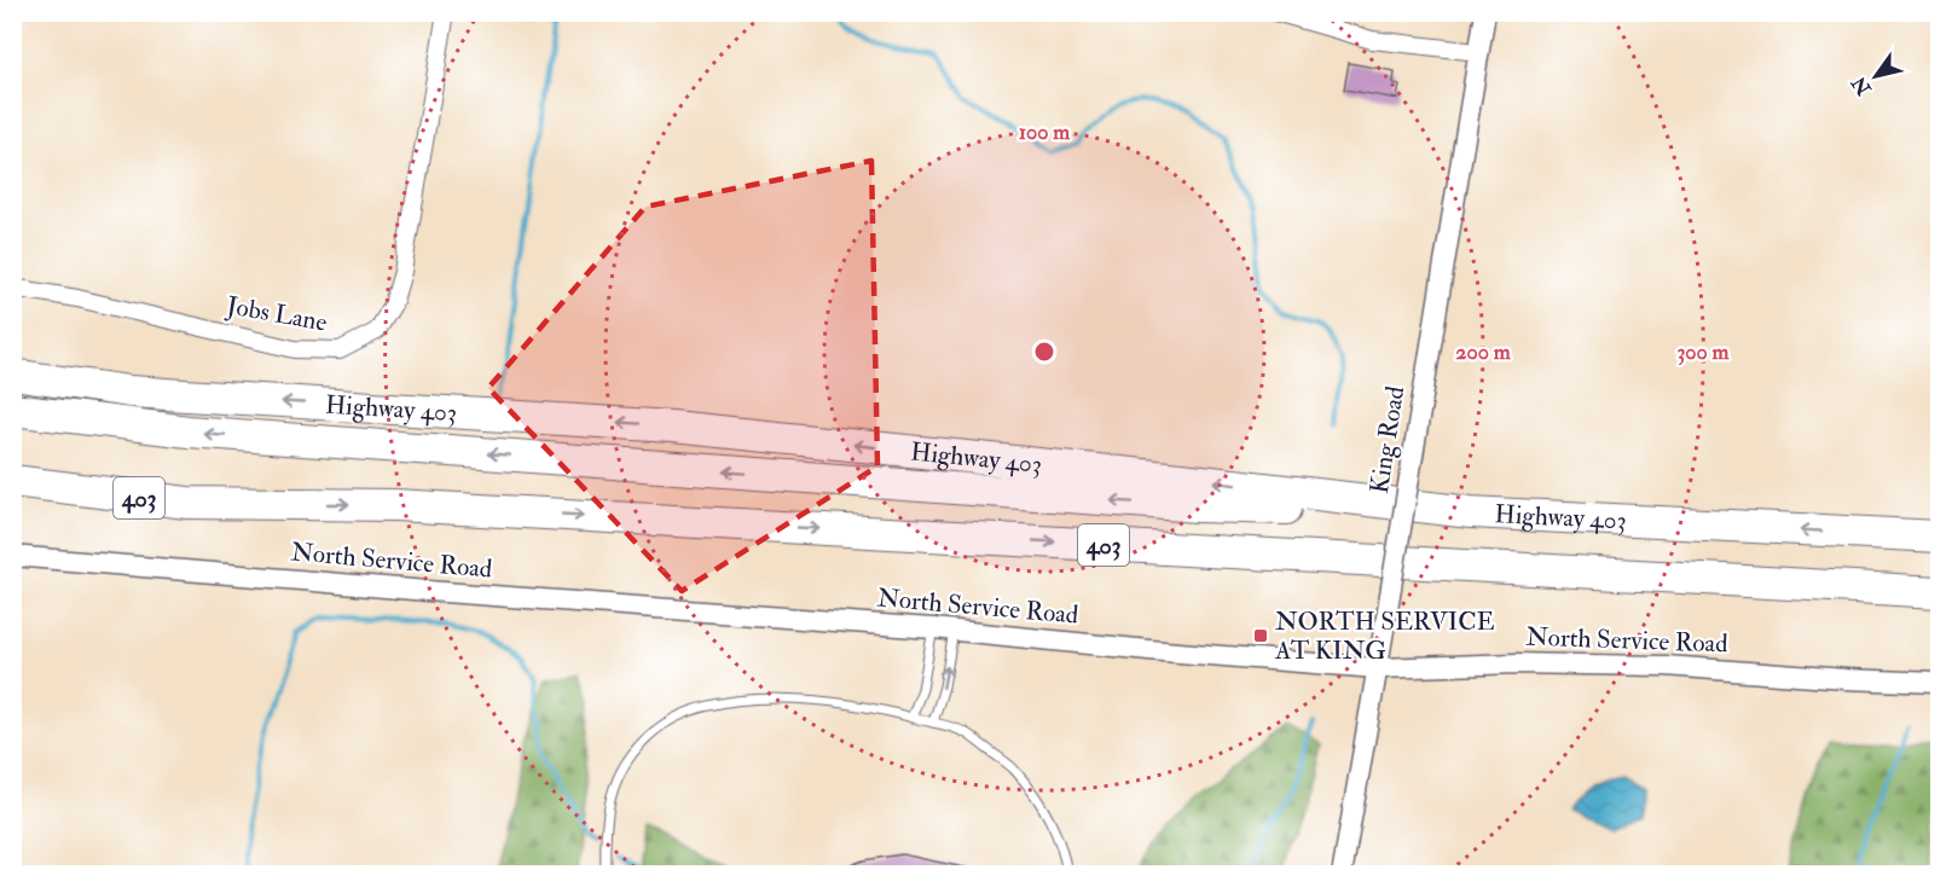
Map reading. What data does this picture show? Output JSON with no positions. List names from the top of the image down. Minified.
{"streets":{"highway":["Highway 403","403"],"street":["Jobs Lane","King Road","North Service Road"]},"crossings":[["King Road","North Service Road"]],"places":{"transit":["NORTH SERVICE AT KING"]},"north":"bottom left","rings":["100 m","200 m","300 m"]}
